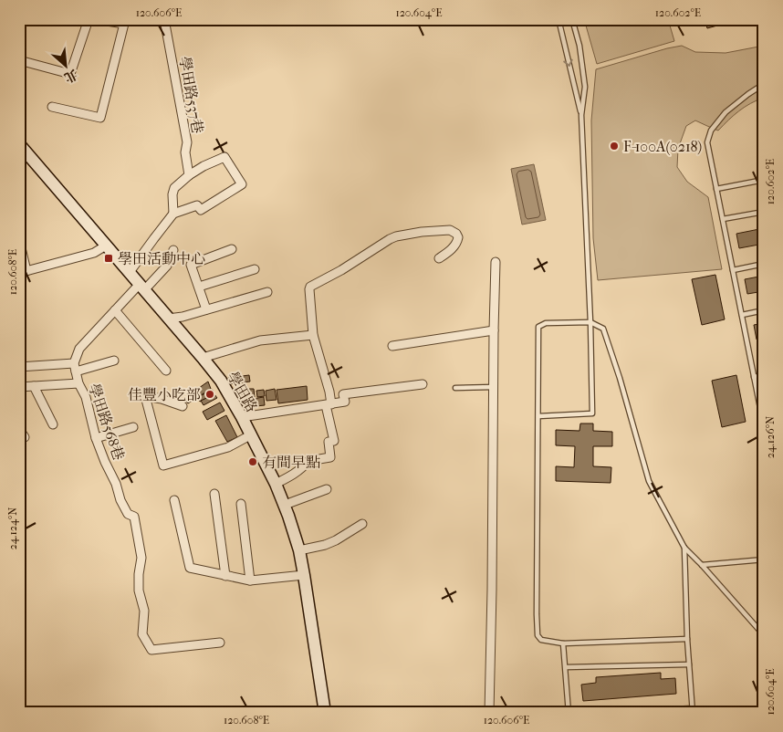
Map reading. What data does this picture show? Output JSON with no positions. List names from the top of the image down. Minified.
{"streets":{"main road":["學田路"],"street":["學田路537巷","學田路568巷"]},"places":{"other":["F-100A(0218)","佳豐小吃部","有間早點"],"transit":["學田活動中心"]},"north":"bottom right","coordinates":["120.606°E","120.604°E","120.602°E","120.608°E","24.126°N","24.124°N"]}
